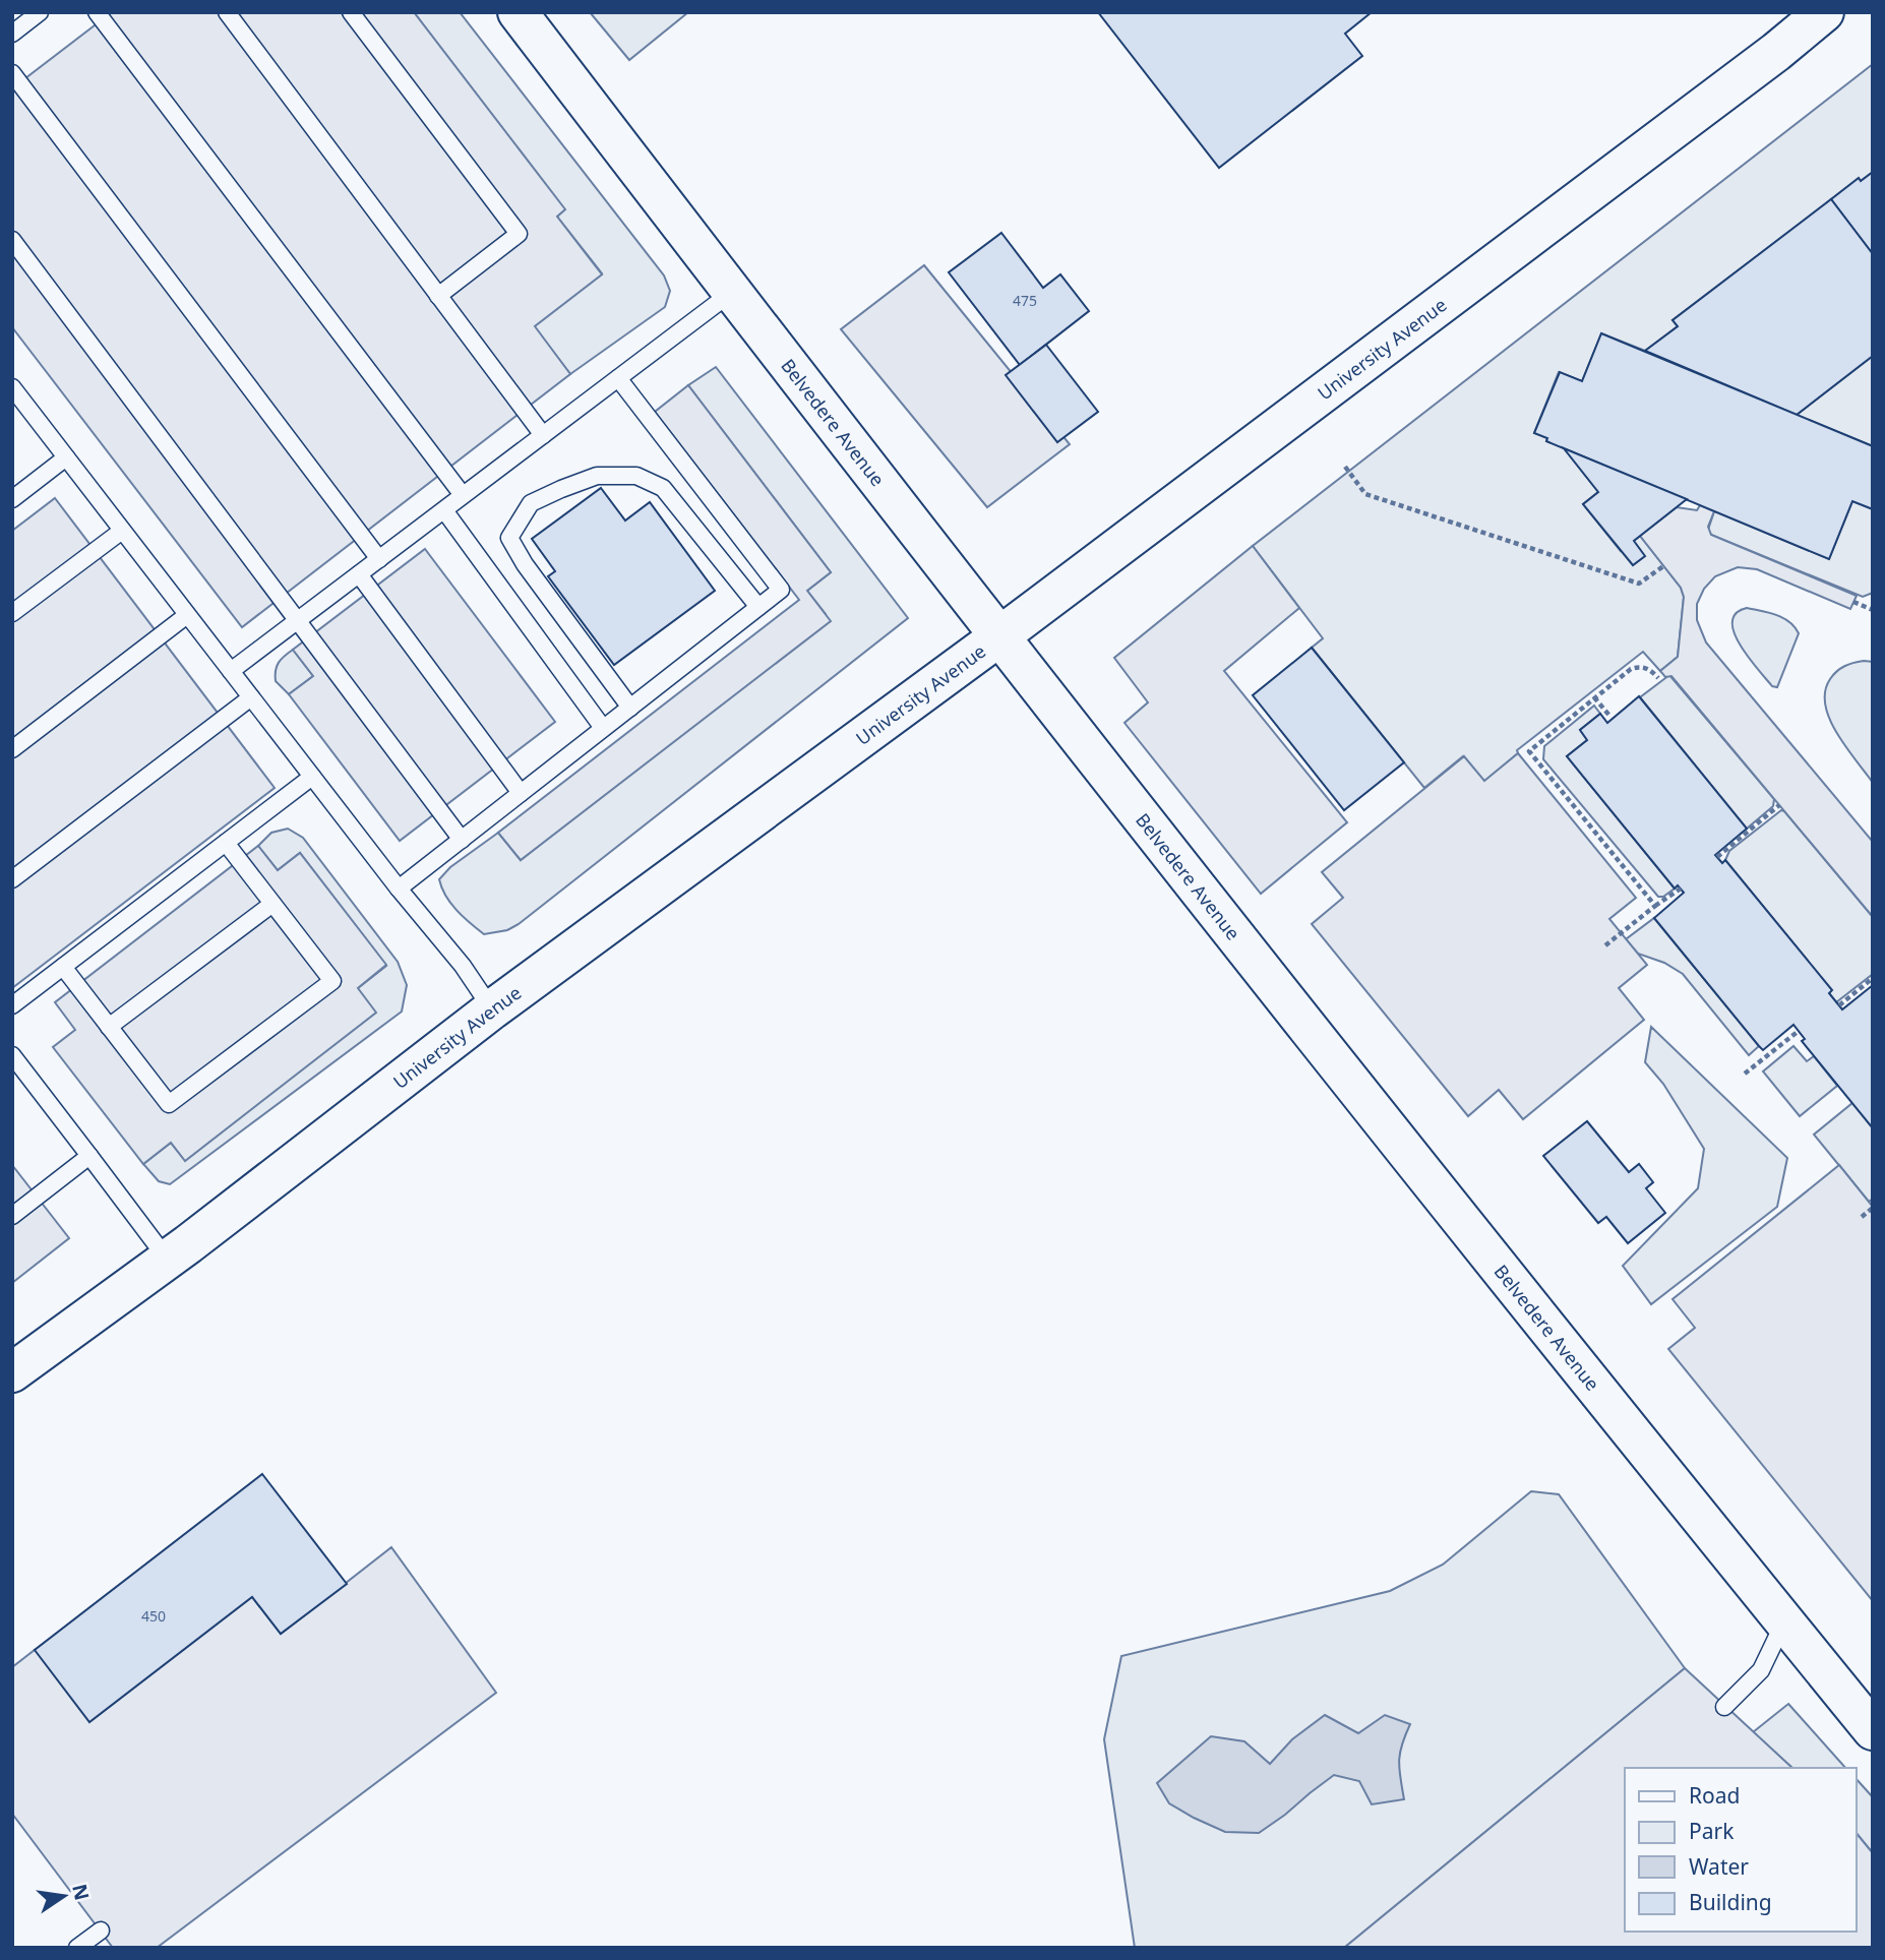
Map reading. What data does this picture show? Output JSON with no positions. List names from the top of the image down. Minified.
{"streets":{"main road":["University Avenue","Belvedere Avenue"]},"crossings":[["University Avenue","Belvedere Avenue"]],"house_numbers":["475","450"],"legend":["Road","Park","Water","Building"],"north":"right"}
